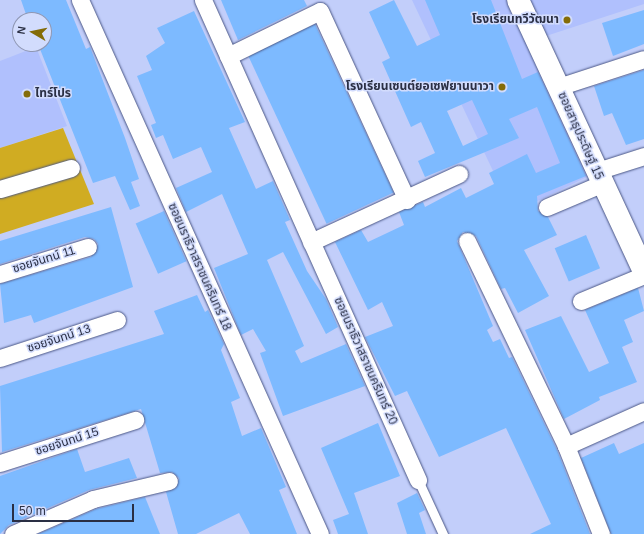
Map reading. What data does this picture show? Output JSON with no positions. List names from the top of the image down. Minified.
{"streets":{"street":["ซอยสาธุประดิษฐ์ 15","ซอยจันทน์ 11","ซอยนราธิวาสราชนครินทร์ 18","ซอยจันทน์ 13","ซอยนราธิวาสราชนครินทร์ 20","ซอยจันทน์ 15"]},"places":["โรงเรียนทวีวัฒนา","โรงเรียนเซนต์ยอเซฟยานนาวา","ไทร์โปร"],"scale_bar":"50 m","north":"left"}
